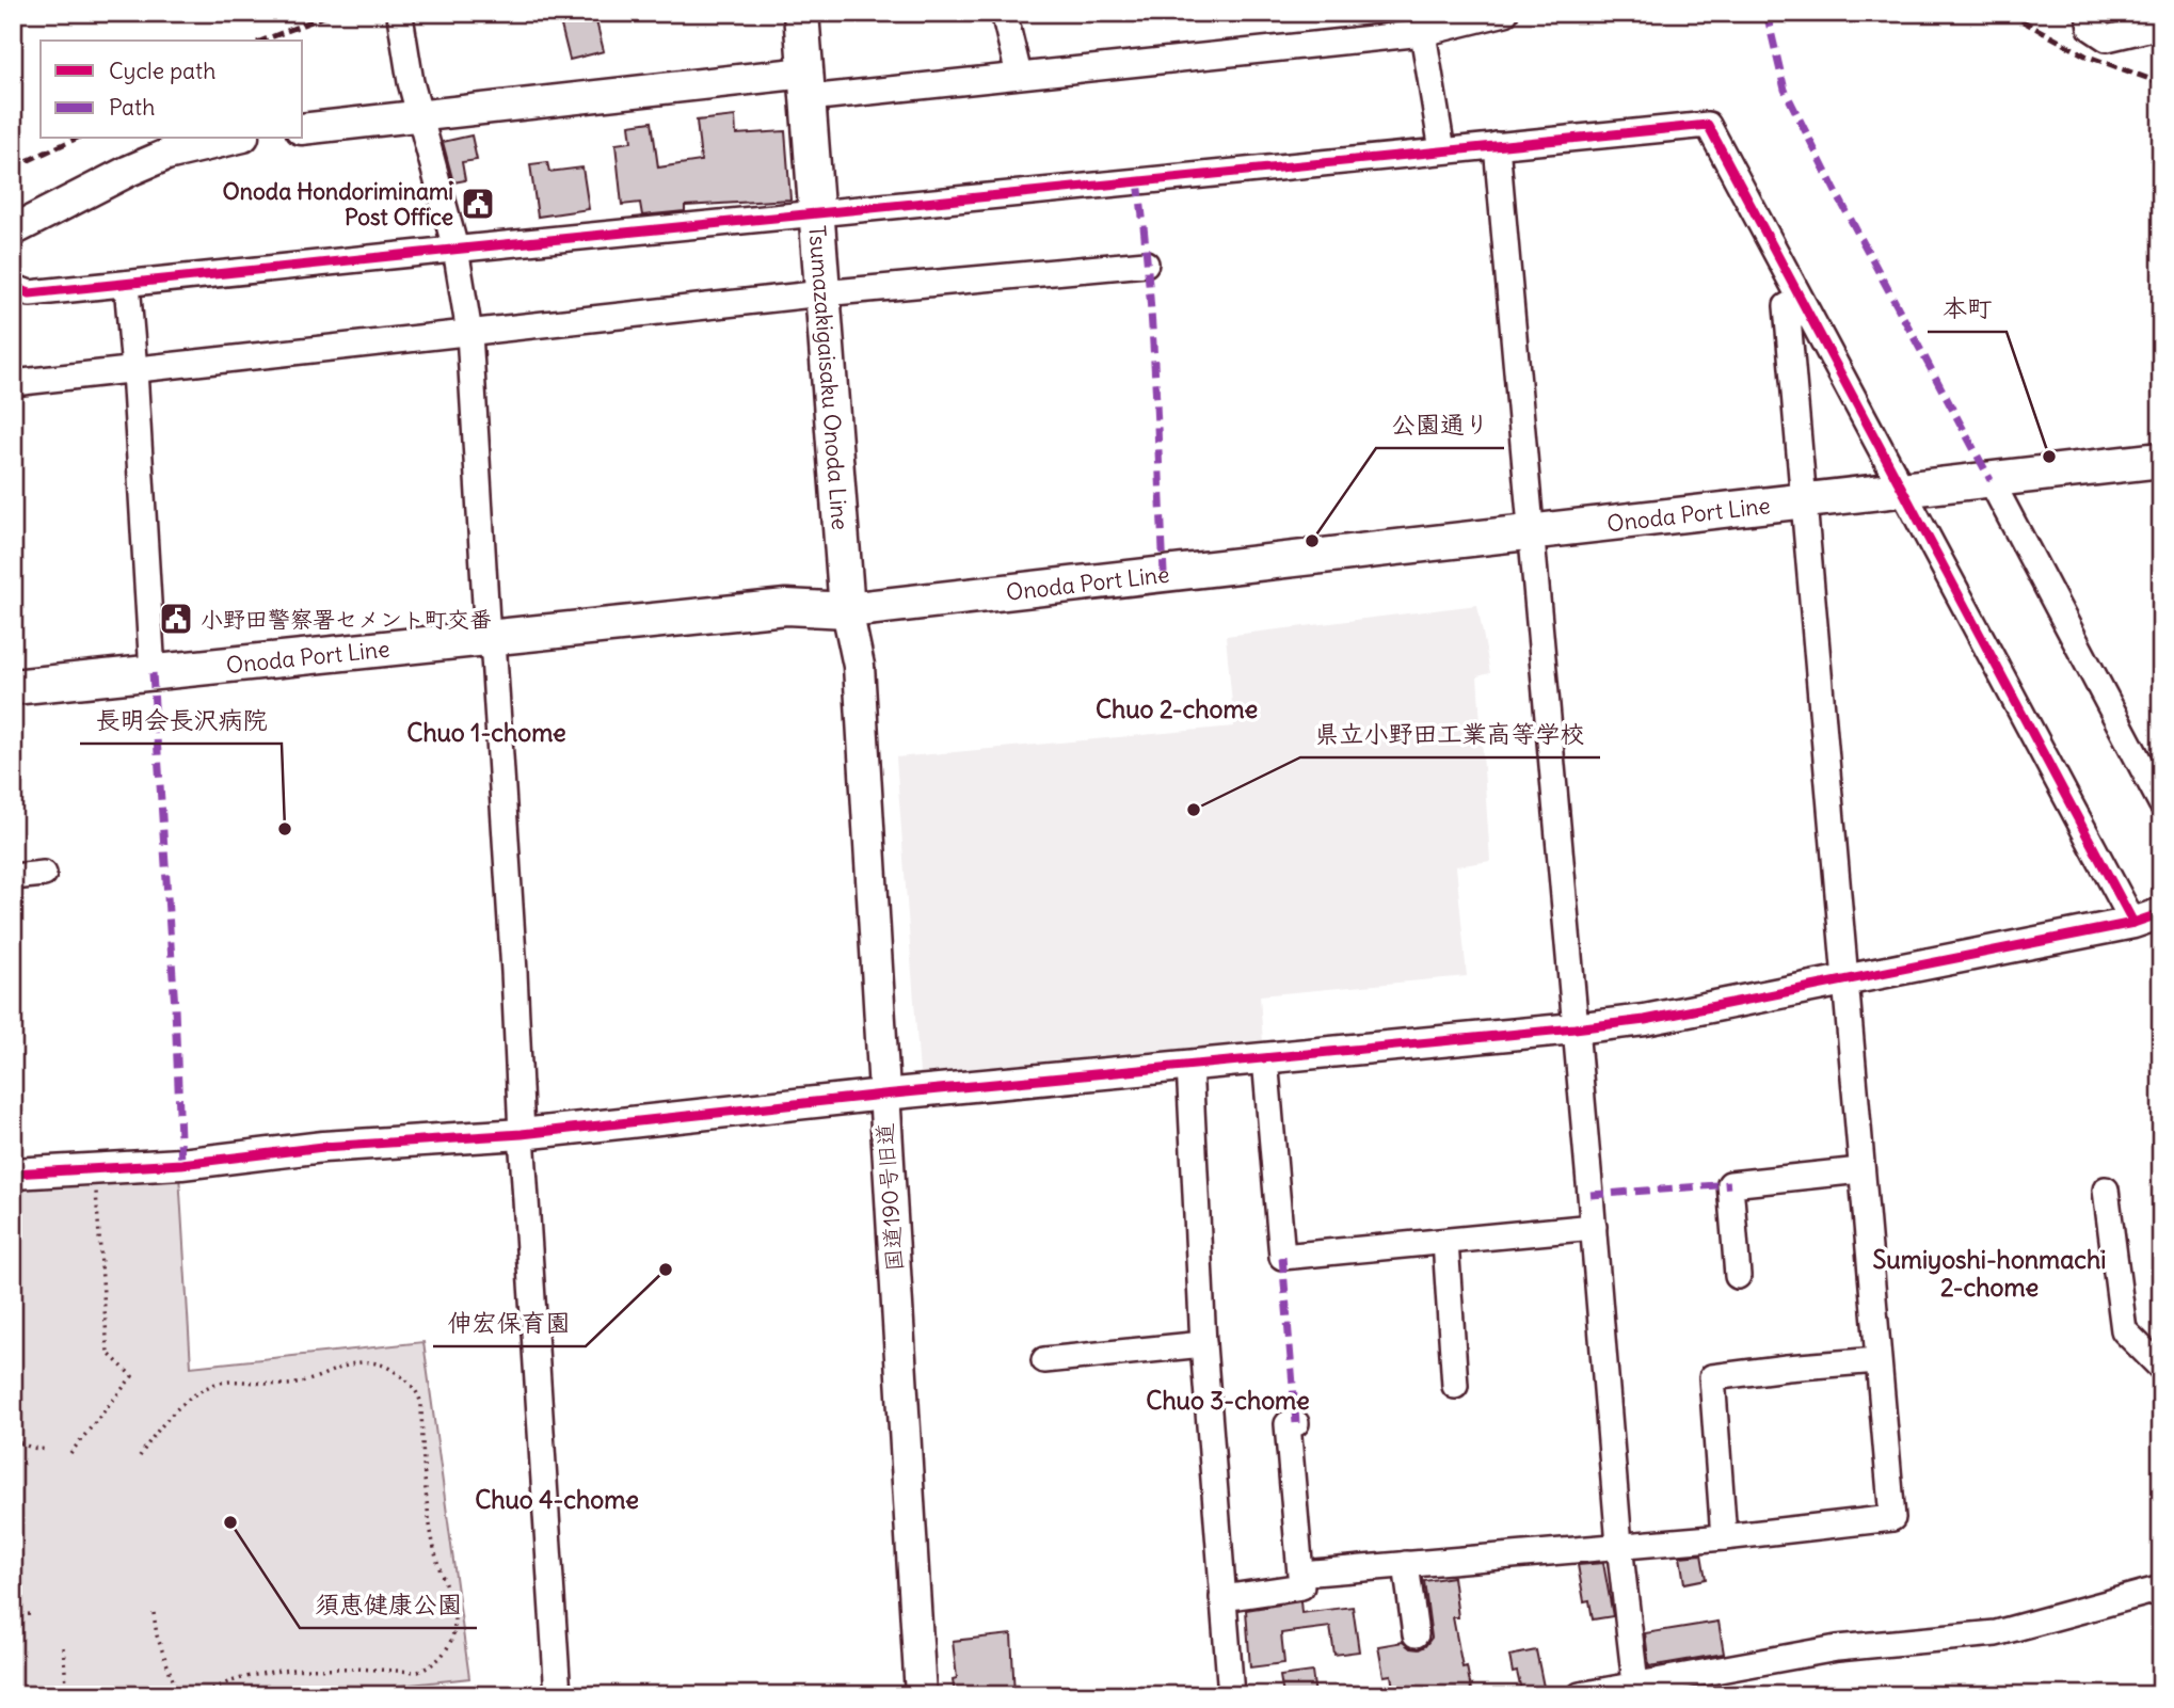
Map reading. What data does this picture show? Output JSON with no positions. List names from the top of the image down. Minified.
{"streets":{"main road":["Tsumazakigaisaku Onoda Line","Onoda Port Line"],"street":["国道190号旧道"]},"crossings":[["Tsumazakigaisaku Onoda Line","Onoda Port Line"],["Tsumazakigaisaku Onoda Line","国道190号旧道"],["Onoda Port Line","国道190号旧道"]],"districts":["Chuo 2-chome","Chuo 1-chome","Sumiyoshi-honmachi 2-chome","Chuo 3-chome","Chuo 4-chome"],"places":{"public building":["Onoda Hondoriminami Post Office","小野田警察署セメント町交番"],"other":["本町","公園通り","県立小野田工業高等学校","長明会長沢病院","伸宏保育園","須恵健康公園"]},"legend":["Cycle path","Path"]}
